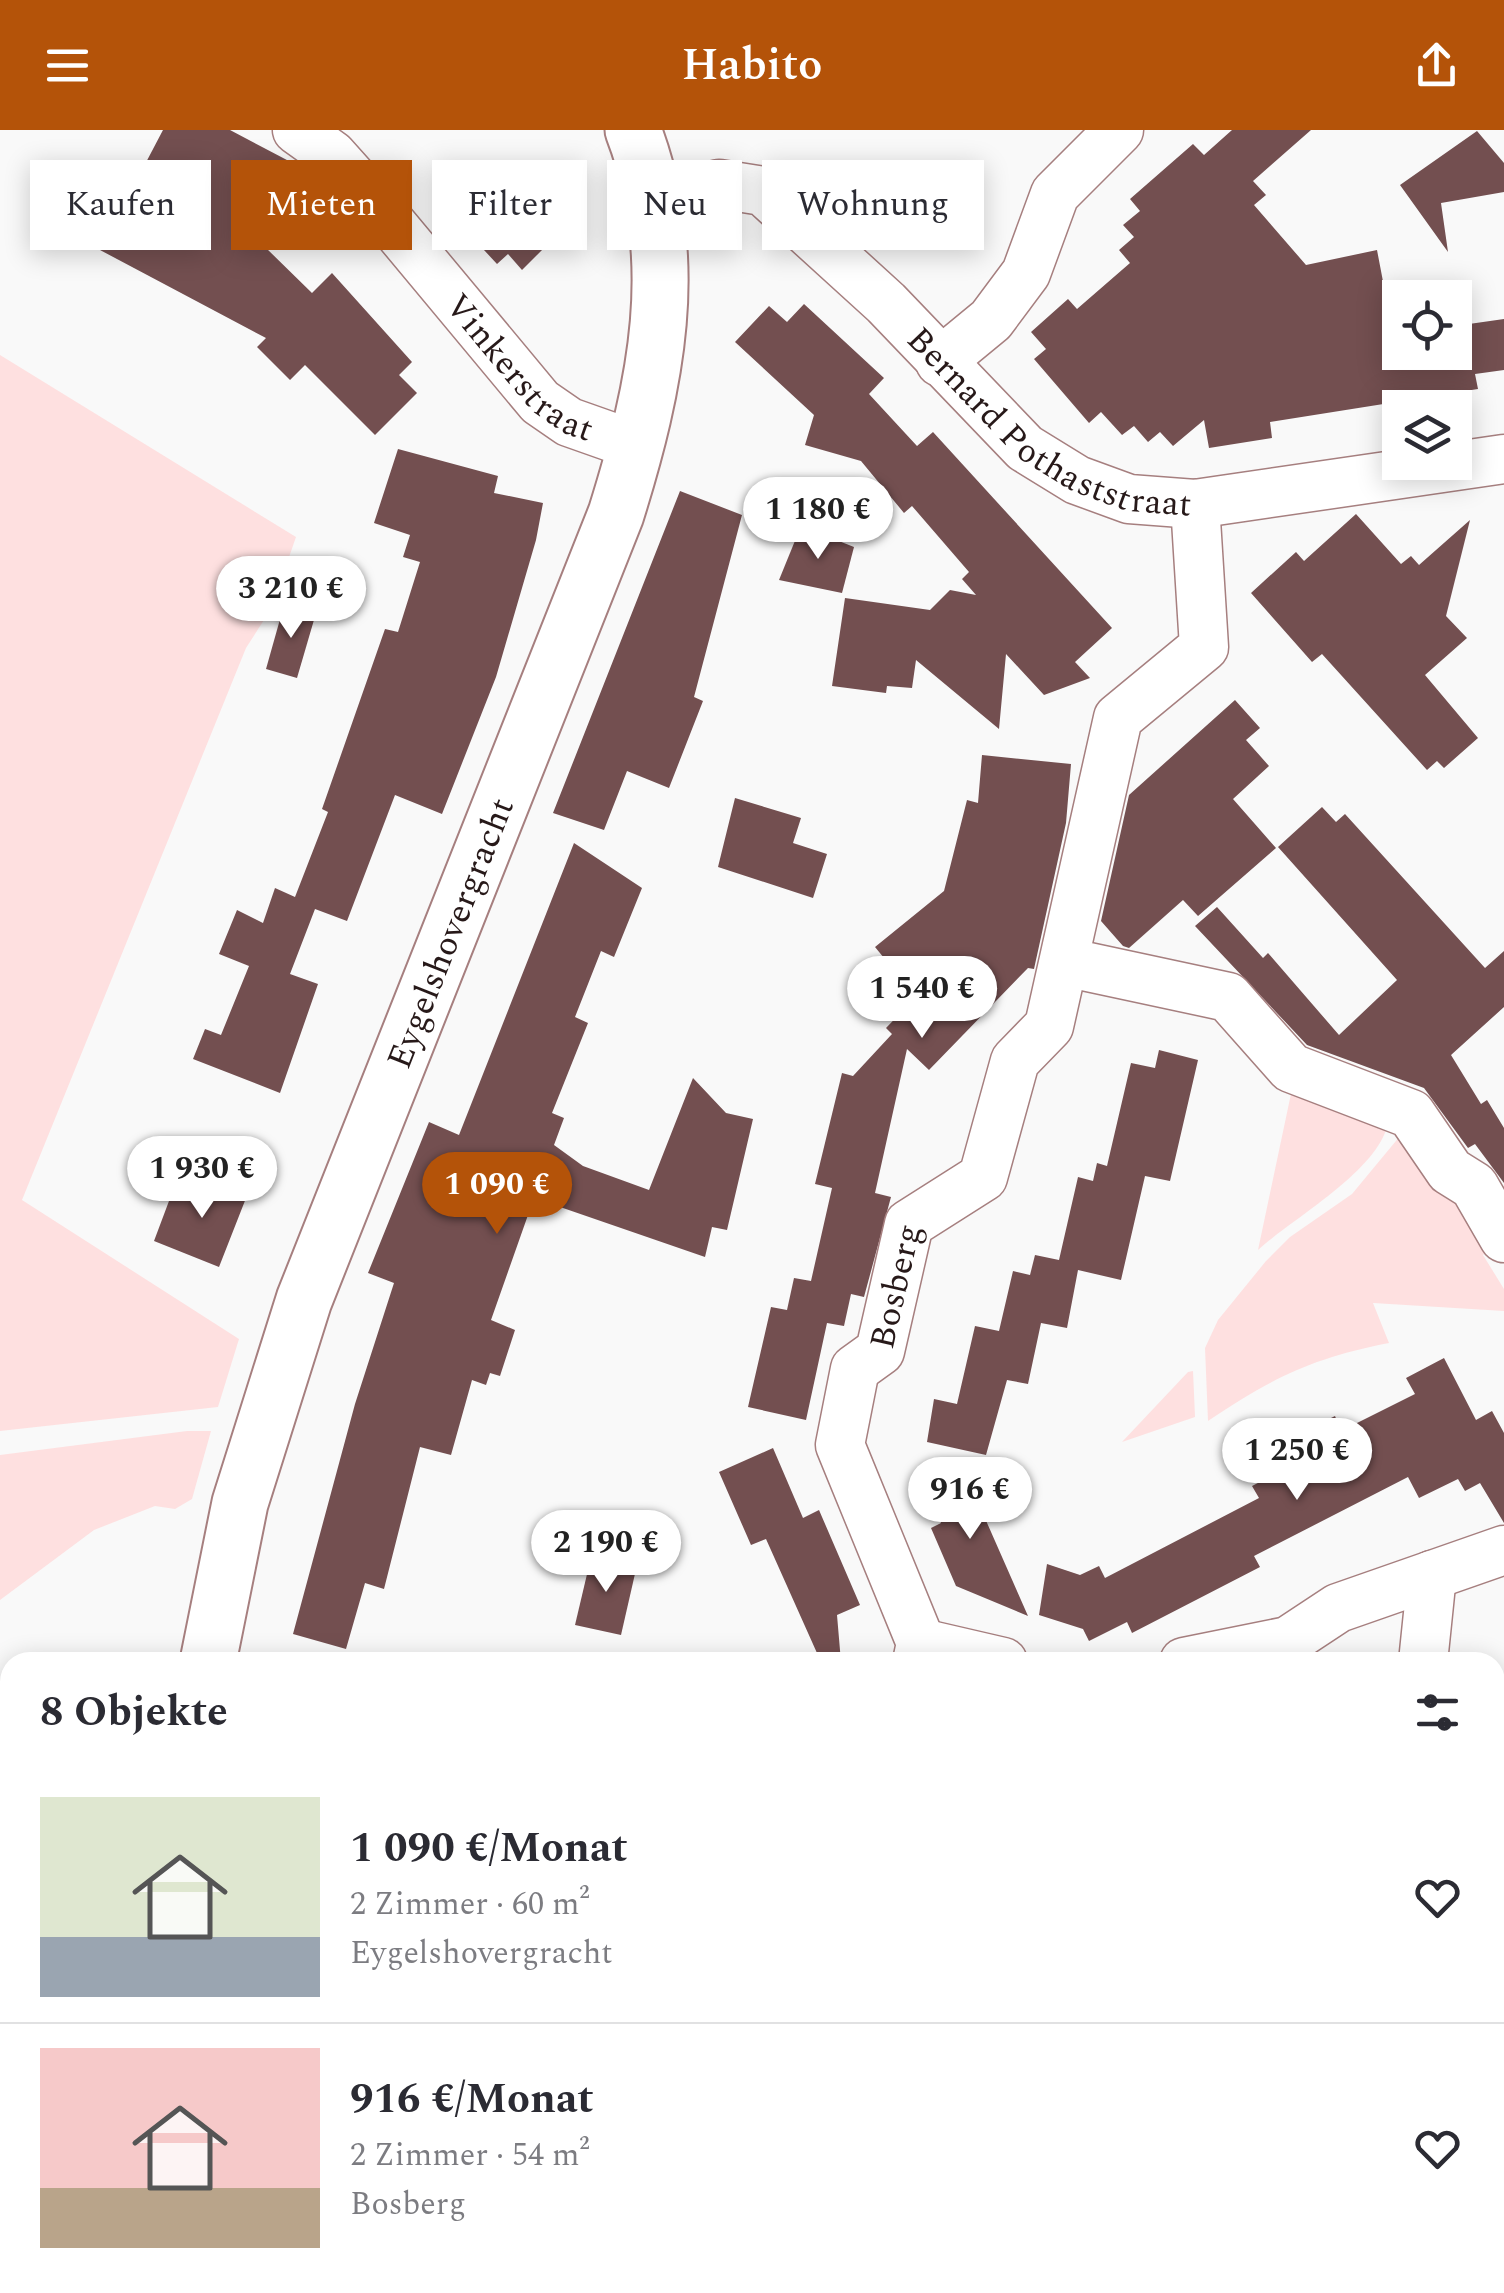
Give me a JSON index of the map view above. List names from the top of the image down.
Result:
{
  "streets": {
    "street": [
      "Vinkerstraat",
      "Bernard Pothaststraat",
      "Eygelshovergracht",
      "Bosberg"
    ]
  },
  "crossings": [
    ["Vinkerstraat", "Eygelshovergracht"],
    ["Bernard Pothaststraat", "Bosberg"]
  ],
  "page": {
    "header": "Habito",
    "chip": [
      "Kaufen",
      "Mieten",
      "Filter",
      "Neu",
      "Wohnung"
    ],
    "price": [
      "1 180 €",
      "3 210 €",
      "1 540 €",
      "1 930 €",
      "1 090 €",
      "1 250 €",
      "916 €",
      "2 190 €"
    ],
    "heading": "8 Objekte",
    "list": [
      {
        "name": "1 090 €/Monat",
        "note": "2 Zimmer · 60 m² · Eygelshovergracht"
      },
      {
        "name": "916 €/Monat",
        "note": "2 Zimmer · 54 m² · Bosberg"
      }
    ]
  }
}
